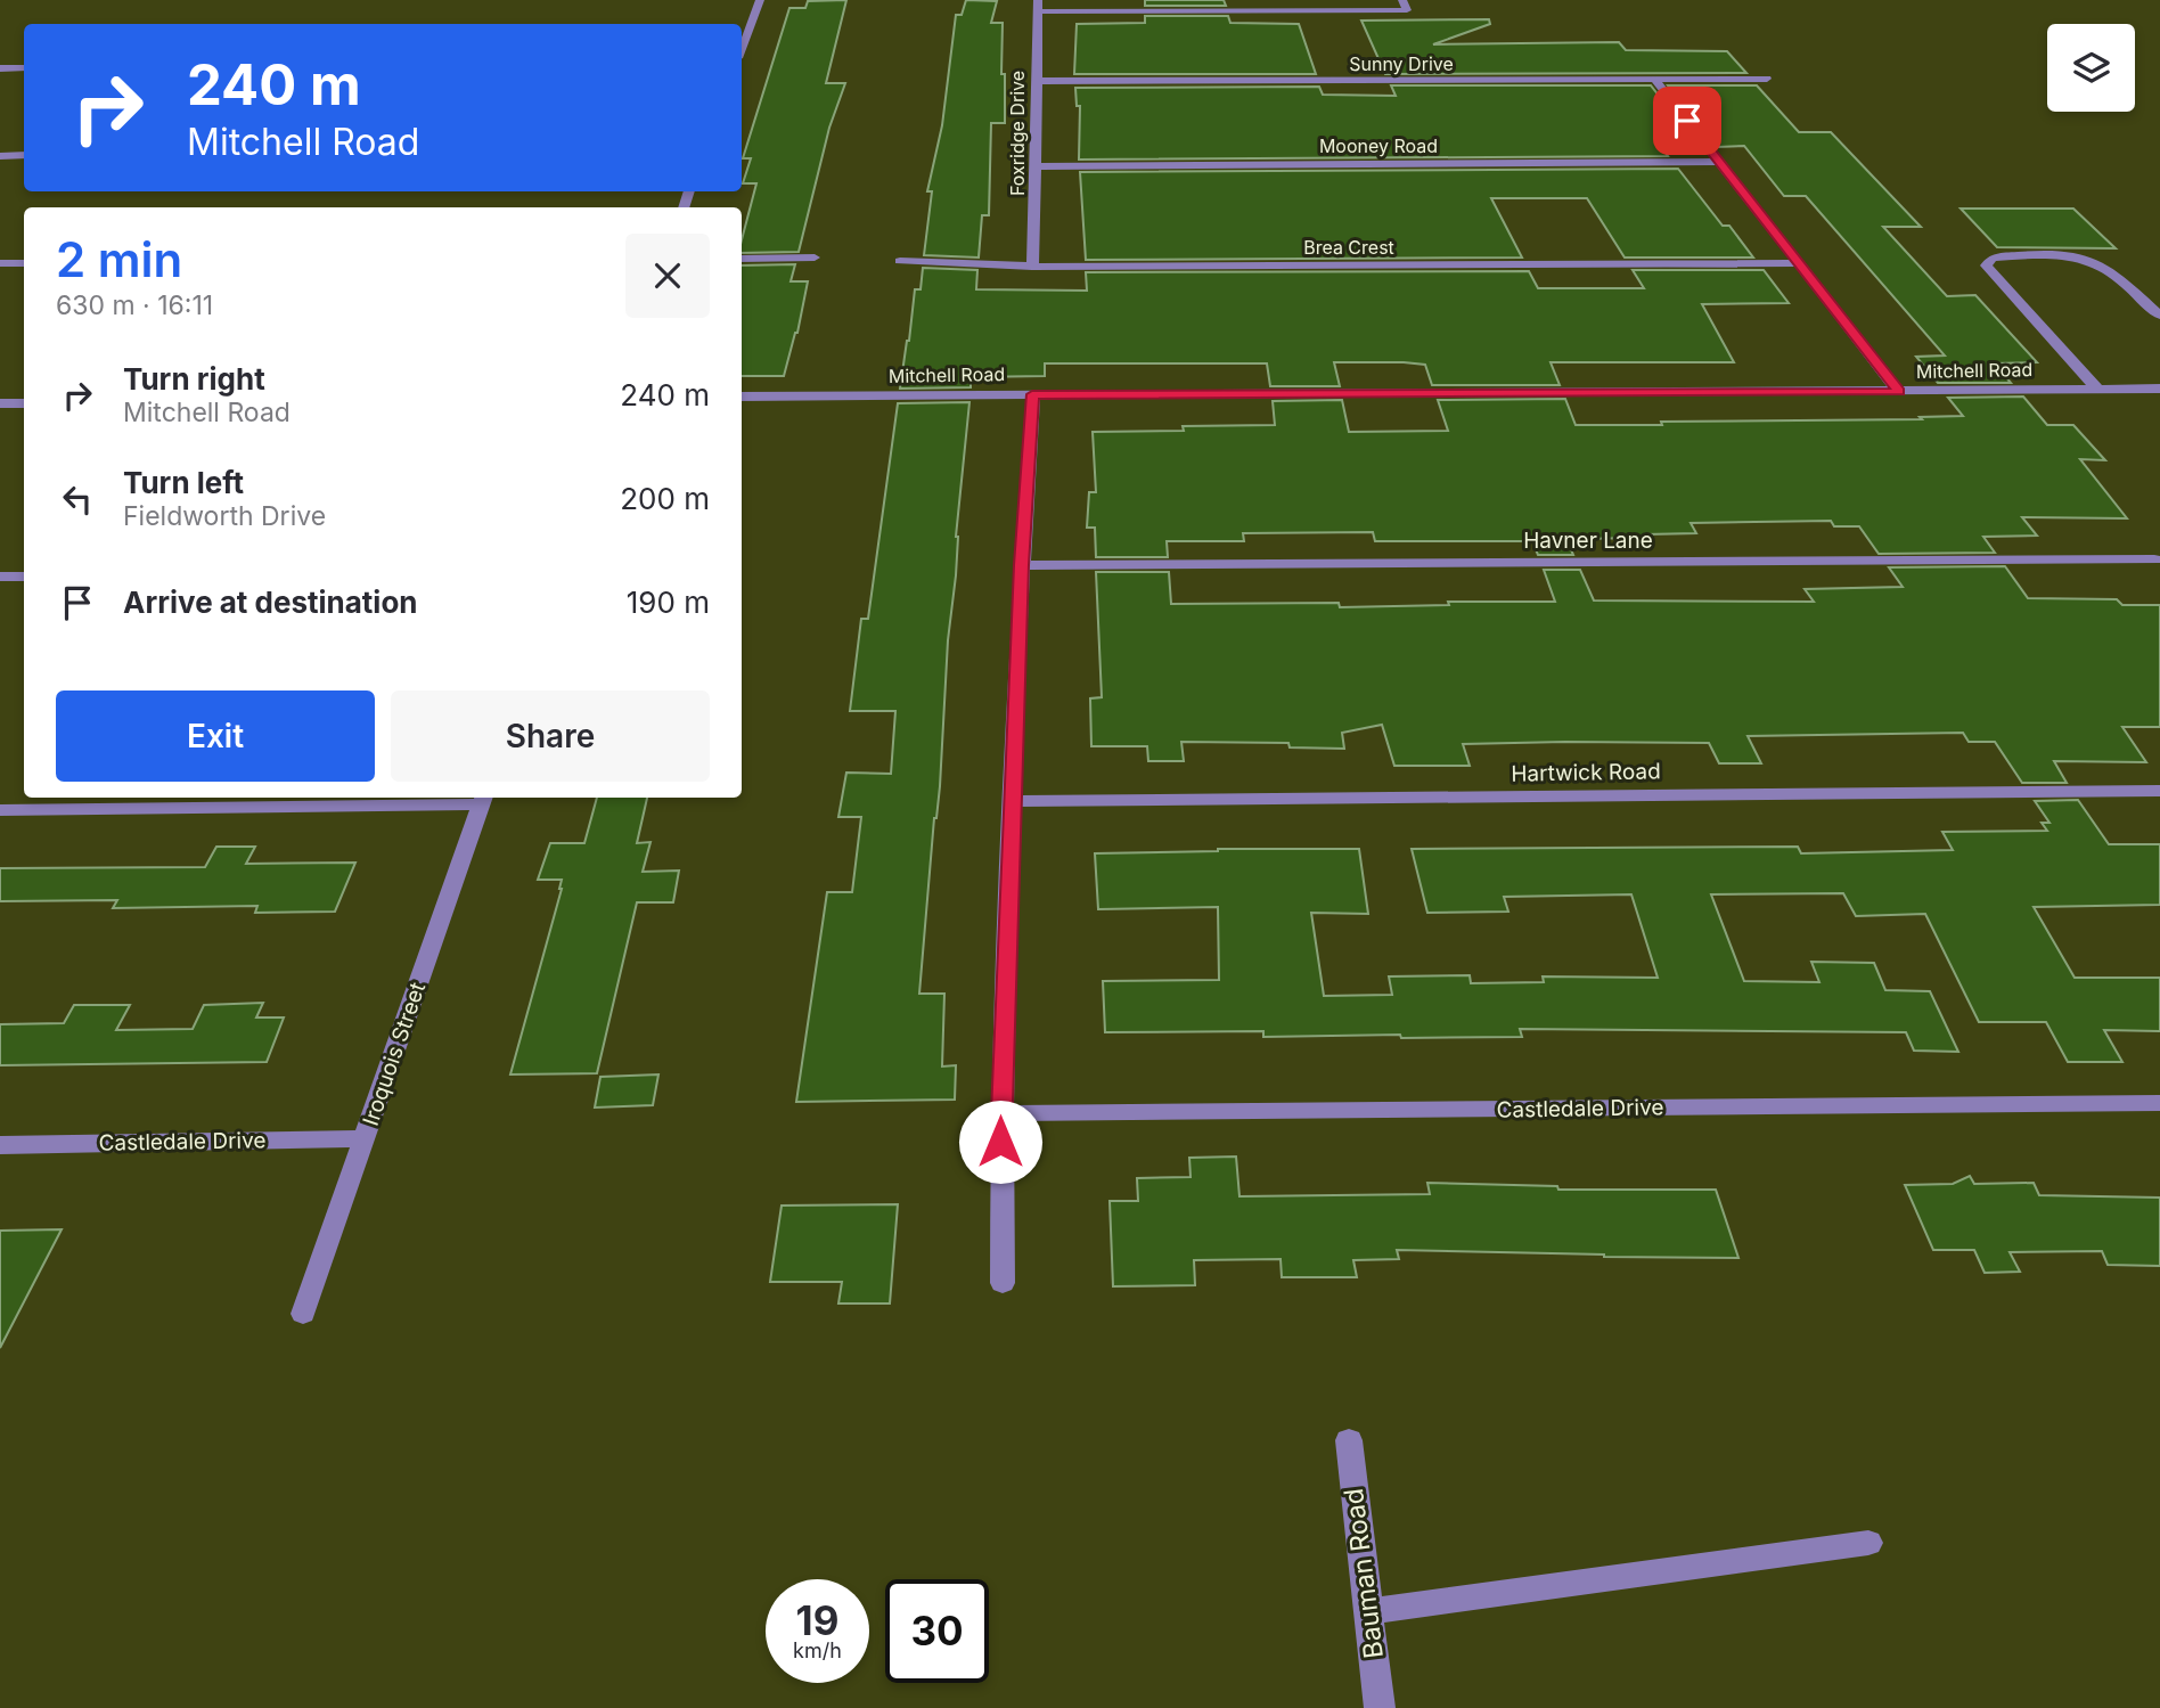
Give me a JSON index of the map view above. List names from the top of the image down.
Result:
{
  "streets": {
    "street": [
      "Sunny Drive",
      "Foxridge Drive",
      "Mooney Road",
      "Brea Crest",
      "Mitchell Road",
      "Havner Lane",
      "Hartwick Road",
      "Iroquois Street",
      "Castledale Drive",
      "Bauman Road"
    ]
  },
  "crossings": [
    ["Sunny Drive", "Foxridge Drive"],
    ["Foxridge Drive", "Mooney Road"],
    ["Foxridge Drive", "Brea Crest"],
    ["Iroquois Street", "Castledale Drive"]
  ],
  "page": {
    "turn": ["240 m", "Mitchell Road"],
    "heading": ["2 min", "630 m · 16:11"],
    "list": [
      {
        "name": "Turn right",
        "note": "Mitchell Road",
        "value": "240 m"
      },
      {
        "name": "Turn left",
        "note": "Fieldworth Drive",
        "value": "200 m"
      },
      {
        "name": "Arrive at destination",
        "value": "190 m"
      }
    ],
    "buttons": ["Exit", "Share"],
    "speed": "19 km/h",
    "limit": "30"
  }
}
